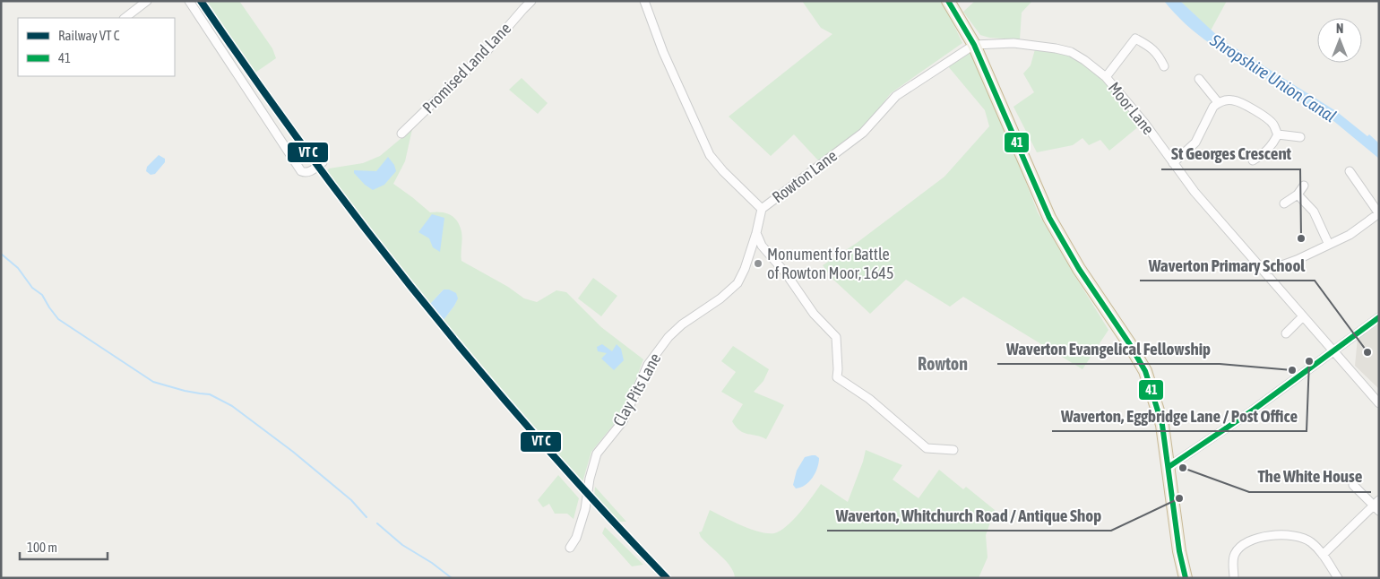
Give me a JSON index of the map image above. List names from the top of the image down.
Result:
{
  "streets": {
    "street": [
      "Promised Land Lane",
      "Moor Lane",
      "Rowton Lane",
      "Clay Pits Lane"
    ]
  },
  "crossings": [
    ["Moor Lane", "Rowton Lane"],
    ["Rowton Lane", "Clay Pits Lane"]
  ],
  "districts": ["Rowton"],
  "water": ["Shropshire Union Canal"],
  "places": [
    "St Georges Crescent",
    "Monument for Battle of Rowton Moor, 1645",
    "Waverton Primary School",
    "Waverton, Eggbridge Lane / Post Office",
    "Waverton Evangelical Fellowship",
    "The White House",
    "Waverton, Whitchurch Road / Antique Shop"
  ],
  "lines": ["transit line 41"],
  "legend": ["Railway VT C", "41"],
  "scale_bar": "100 m",
  "north": "top"
}
